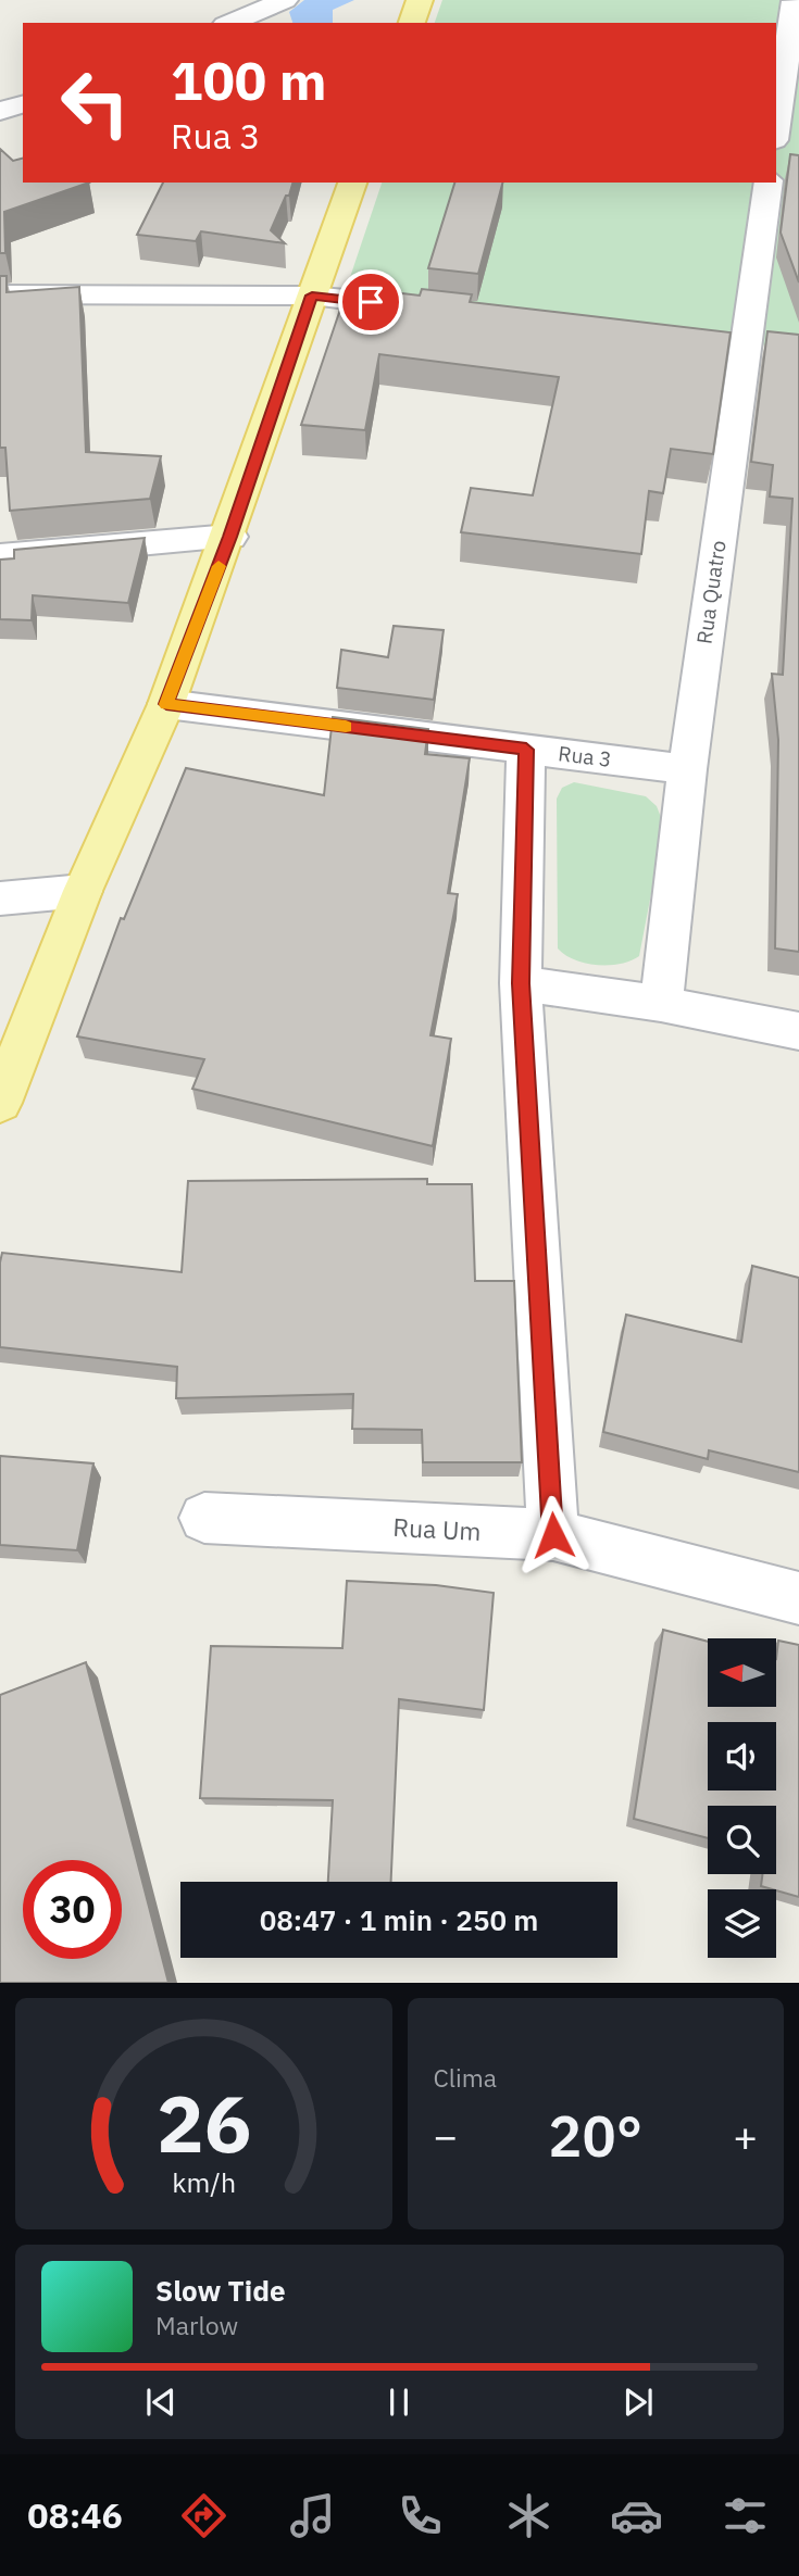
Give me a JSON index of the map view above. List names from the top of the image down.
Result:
{
  "streets": {
    "street": ["Rua Quatro", "Rua 3", "Rua Um"]
  },
  "crossings": [
    ["Rua Quatro", "Rua 3"]
  ],
  "north": "left",
  "page": {
    "turn": ["100 m", "Rua 3"],
    "limit": "30",
    "trip": "08:47 · 1 min · 250 m",
    "tile": "Clima",
    "heat": ["−", "20°", "+"],
    "song": ["Slow Tide", "Marlow"],
    "tabs": "08:46",
    "gauge": ["26", "km/h"]
  }
}
